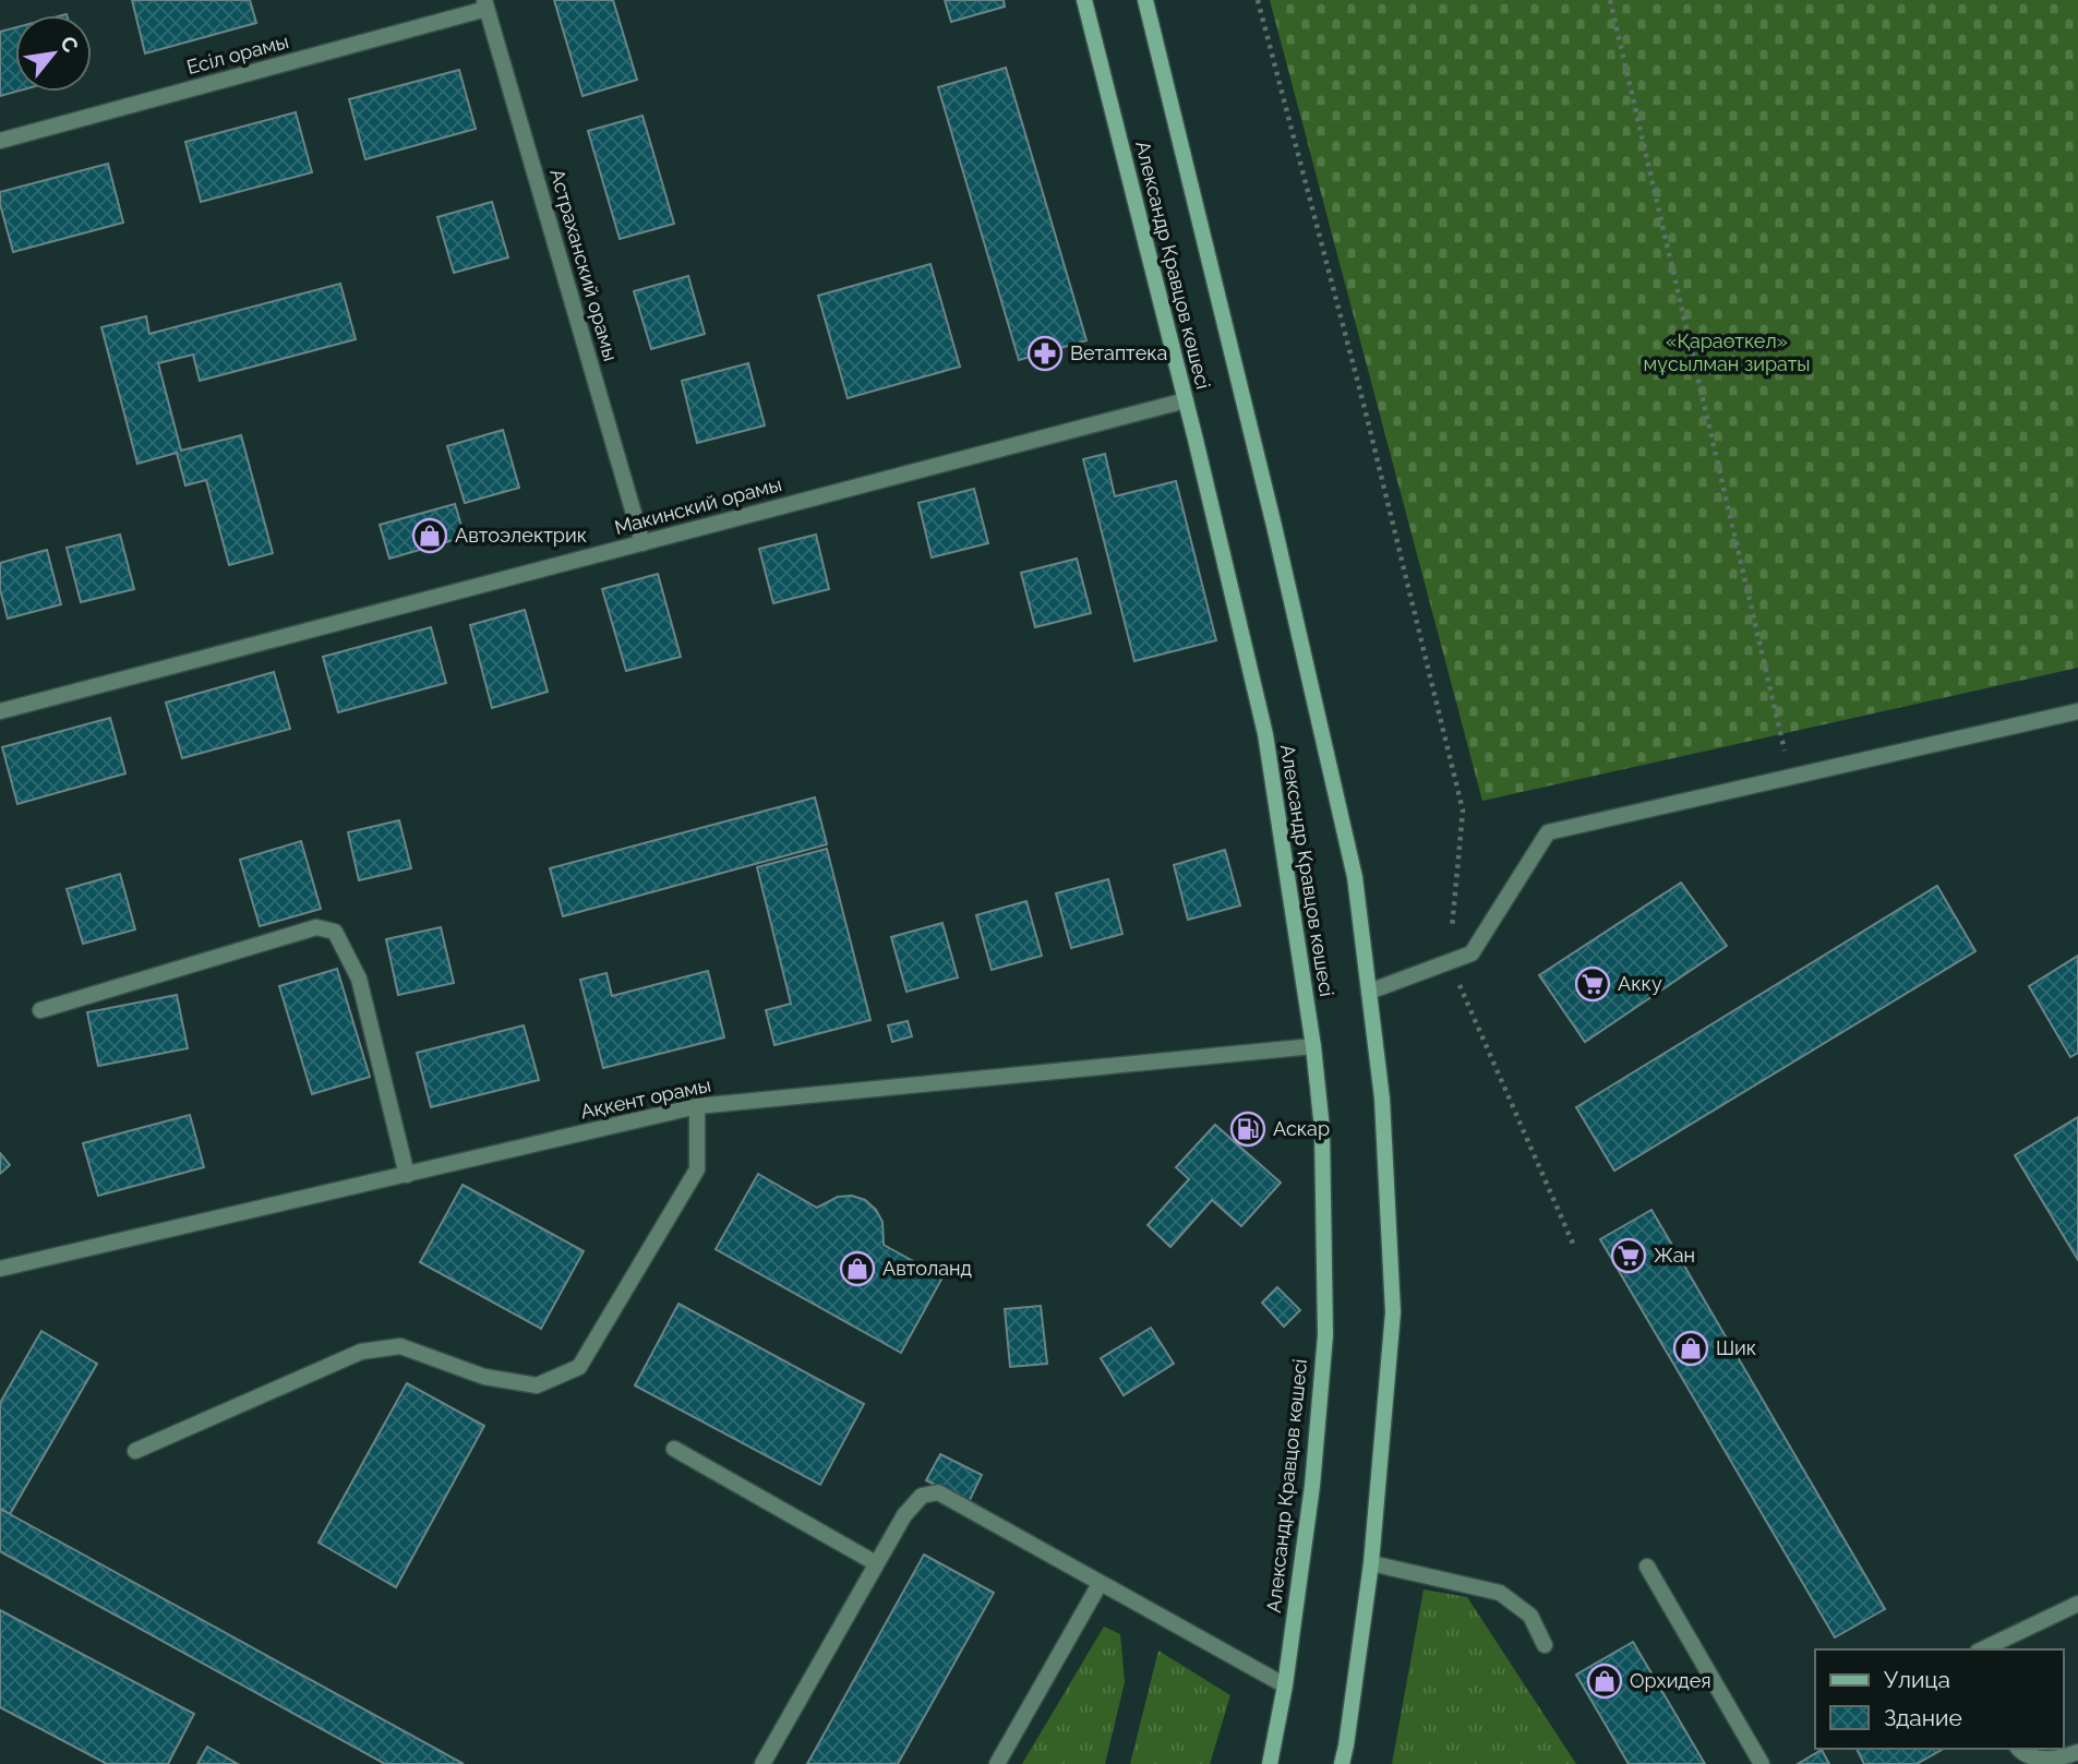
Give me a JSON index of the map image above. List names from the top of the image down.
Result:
{
  "streets": {
    "main road": ["Александр Кравцов көшесі"],
    "street": [
      "Есіл орамы",
      "Астраханский орамы",
      "Макинский орамы",
      "Ақкент орамы"
    ]
  },
  "crossings": [
    ["Есіл орамы", "Астраханский орамы"],
    ["Астраханский орамы", "Макинский орамы"],
    ["Александр Кравцов көшесі", "Макинский орамы"],
    ["Александр Кравцов көшесі", "Ақкент орамы"]
  ],
  "parks": ["«Қараөткел» мұсылман зираты"],
  "places": {
    "pharmacy": ["Ветаптека"],
    "shop": [
      "Автоэлектрик",
      "Автоланд",
      "Шик",
      "Орхидея"
    ],
    "supermarket": ["Акку", "Жан"],
    "fuel station": ["Аскар"]
  },
  "legend": ["Улица", "Здание"],
  "north": "top right"
}
